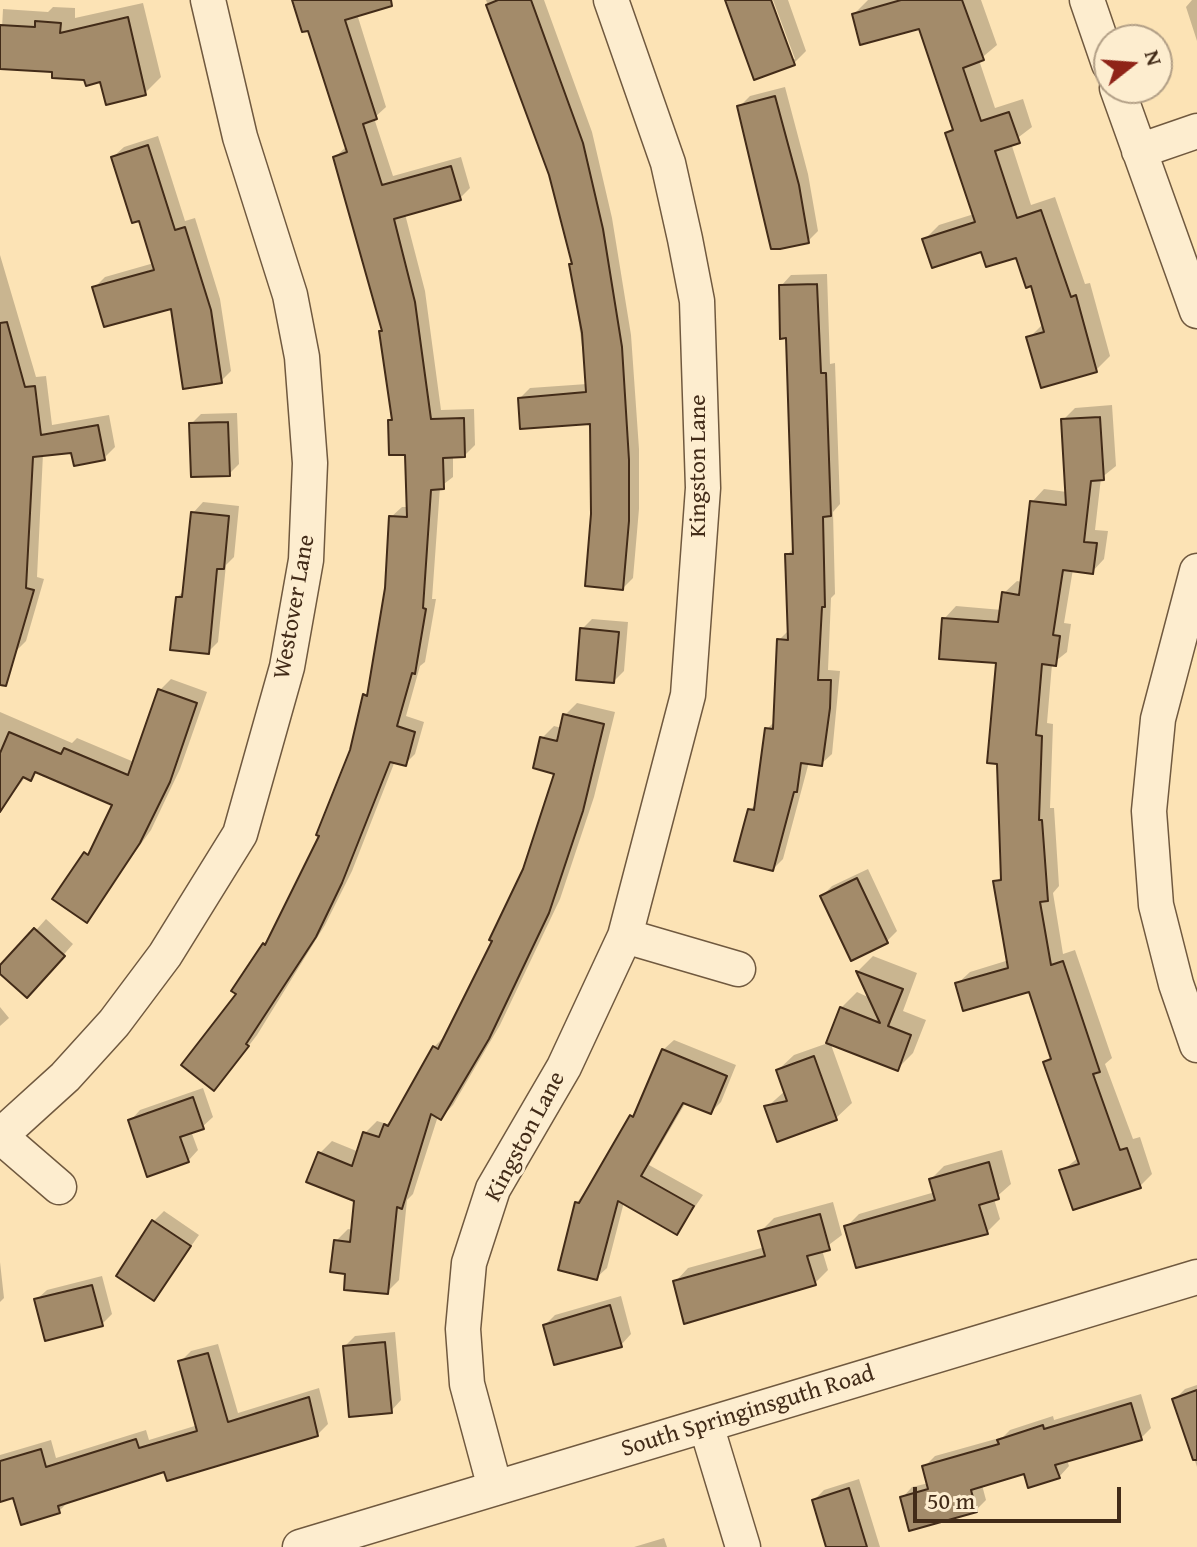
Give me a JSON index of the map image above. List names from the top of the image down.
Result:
{
  "streets": {
    "street": ["Kingston Lane", "Westover Lane", "South Springinsguth Road"]
  },
  "crossings": [
    ["Kingston Lane", "South Springinsguth Road"]
  ],
  "scale_bar": "50 m",
  "north": "right"
}
